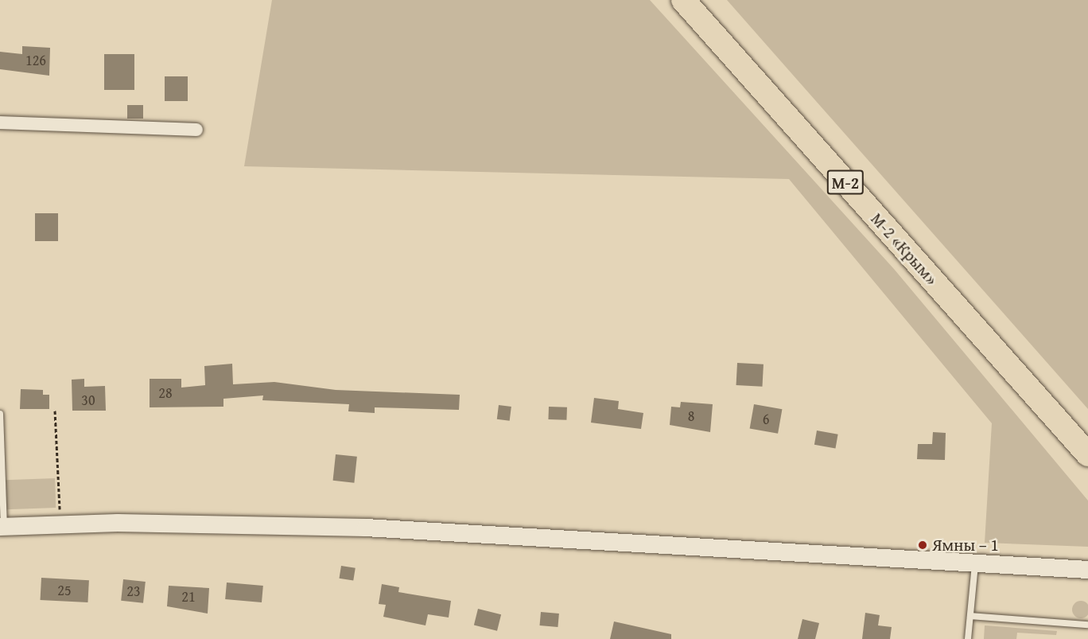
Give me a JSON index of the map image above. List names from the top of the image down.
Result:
{
  "streets": {
    "highway": ["М-2", "М-2 «Крым»"]
  },
  "places": ["Ямны – 1"],
  "house_numbers": [
    "126",
    "28",
    "30",
    "8",
    "6",
    "25",
    "23",
    "21"
  ]
}
